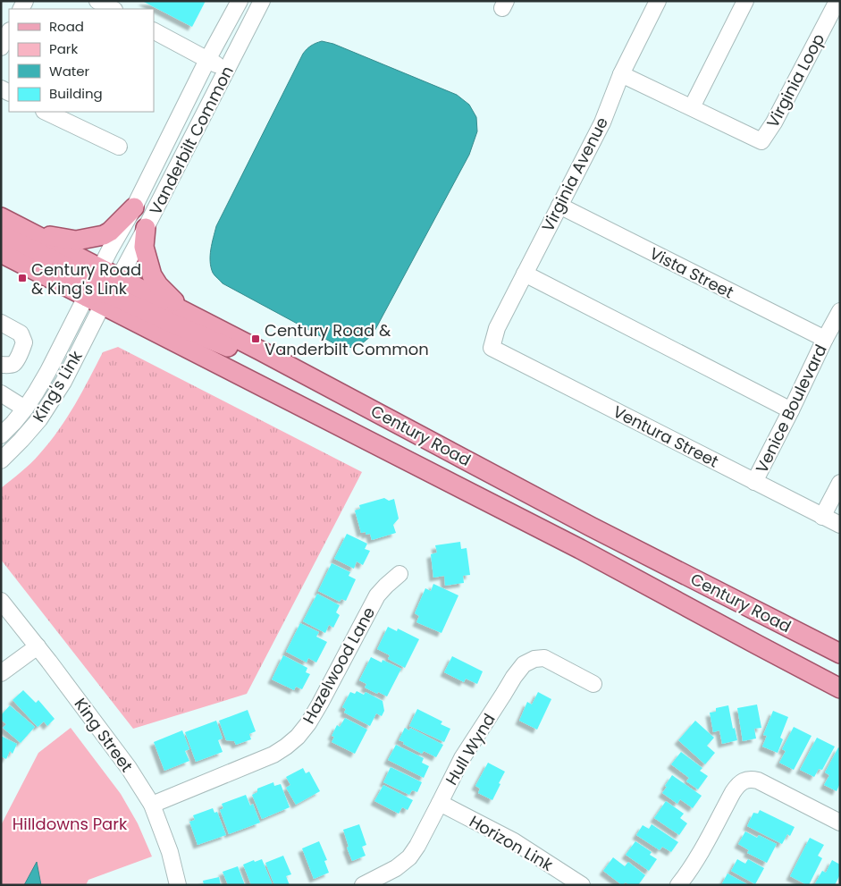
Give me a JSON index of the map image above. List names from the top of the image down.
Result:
{
  "streets": {
    "main road": ["Century Road"],
    "street": [
      "Virginia Loop",
      "Vanderbilt Common",
      "Virginia Avenue",
      "Vista Street",
      "King's Link",
      "Venice Boulevard",
      "Ventura Street",
      "Hazelwood Lane",
      "King Street",
      "Hull Wynd",
      "Horizon Link"
    ]
  },
  "crossings": [
    ["Virginia Loop", "Virginia Avenue"],
    ["Vanderbilt Common", "King's Link"],
    ["Vanderbilt Common", "Century Road"],
    ["Virginia Avenue", "Vista Street"],
    ["Virginia Avenue", "Ventura Street"],
    ["Vista Street", "Venice Boulevard"],
    ["King's Link", "Century Road"],
    ["Venice Boulevard", "Ventura Street"],
    ["Hazelwood Lane", "King Street"],
    ["Hull Wynd", "Horizon Link"]
  ],
  "parks": ["Hilldowns Park"],
  "places": {
    "transit": ["Century Road & King's Link", "Century Road & Vanderbilt Common"]
  },
  "legend": [
    "Road",
    "Park",
    "Water",
    "Building"
  ]
}
